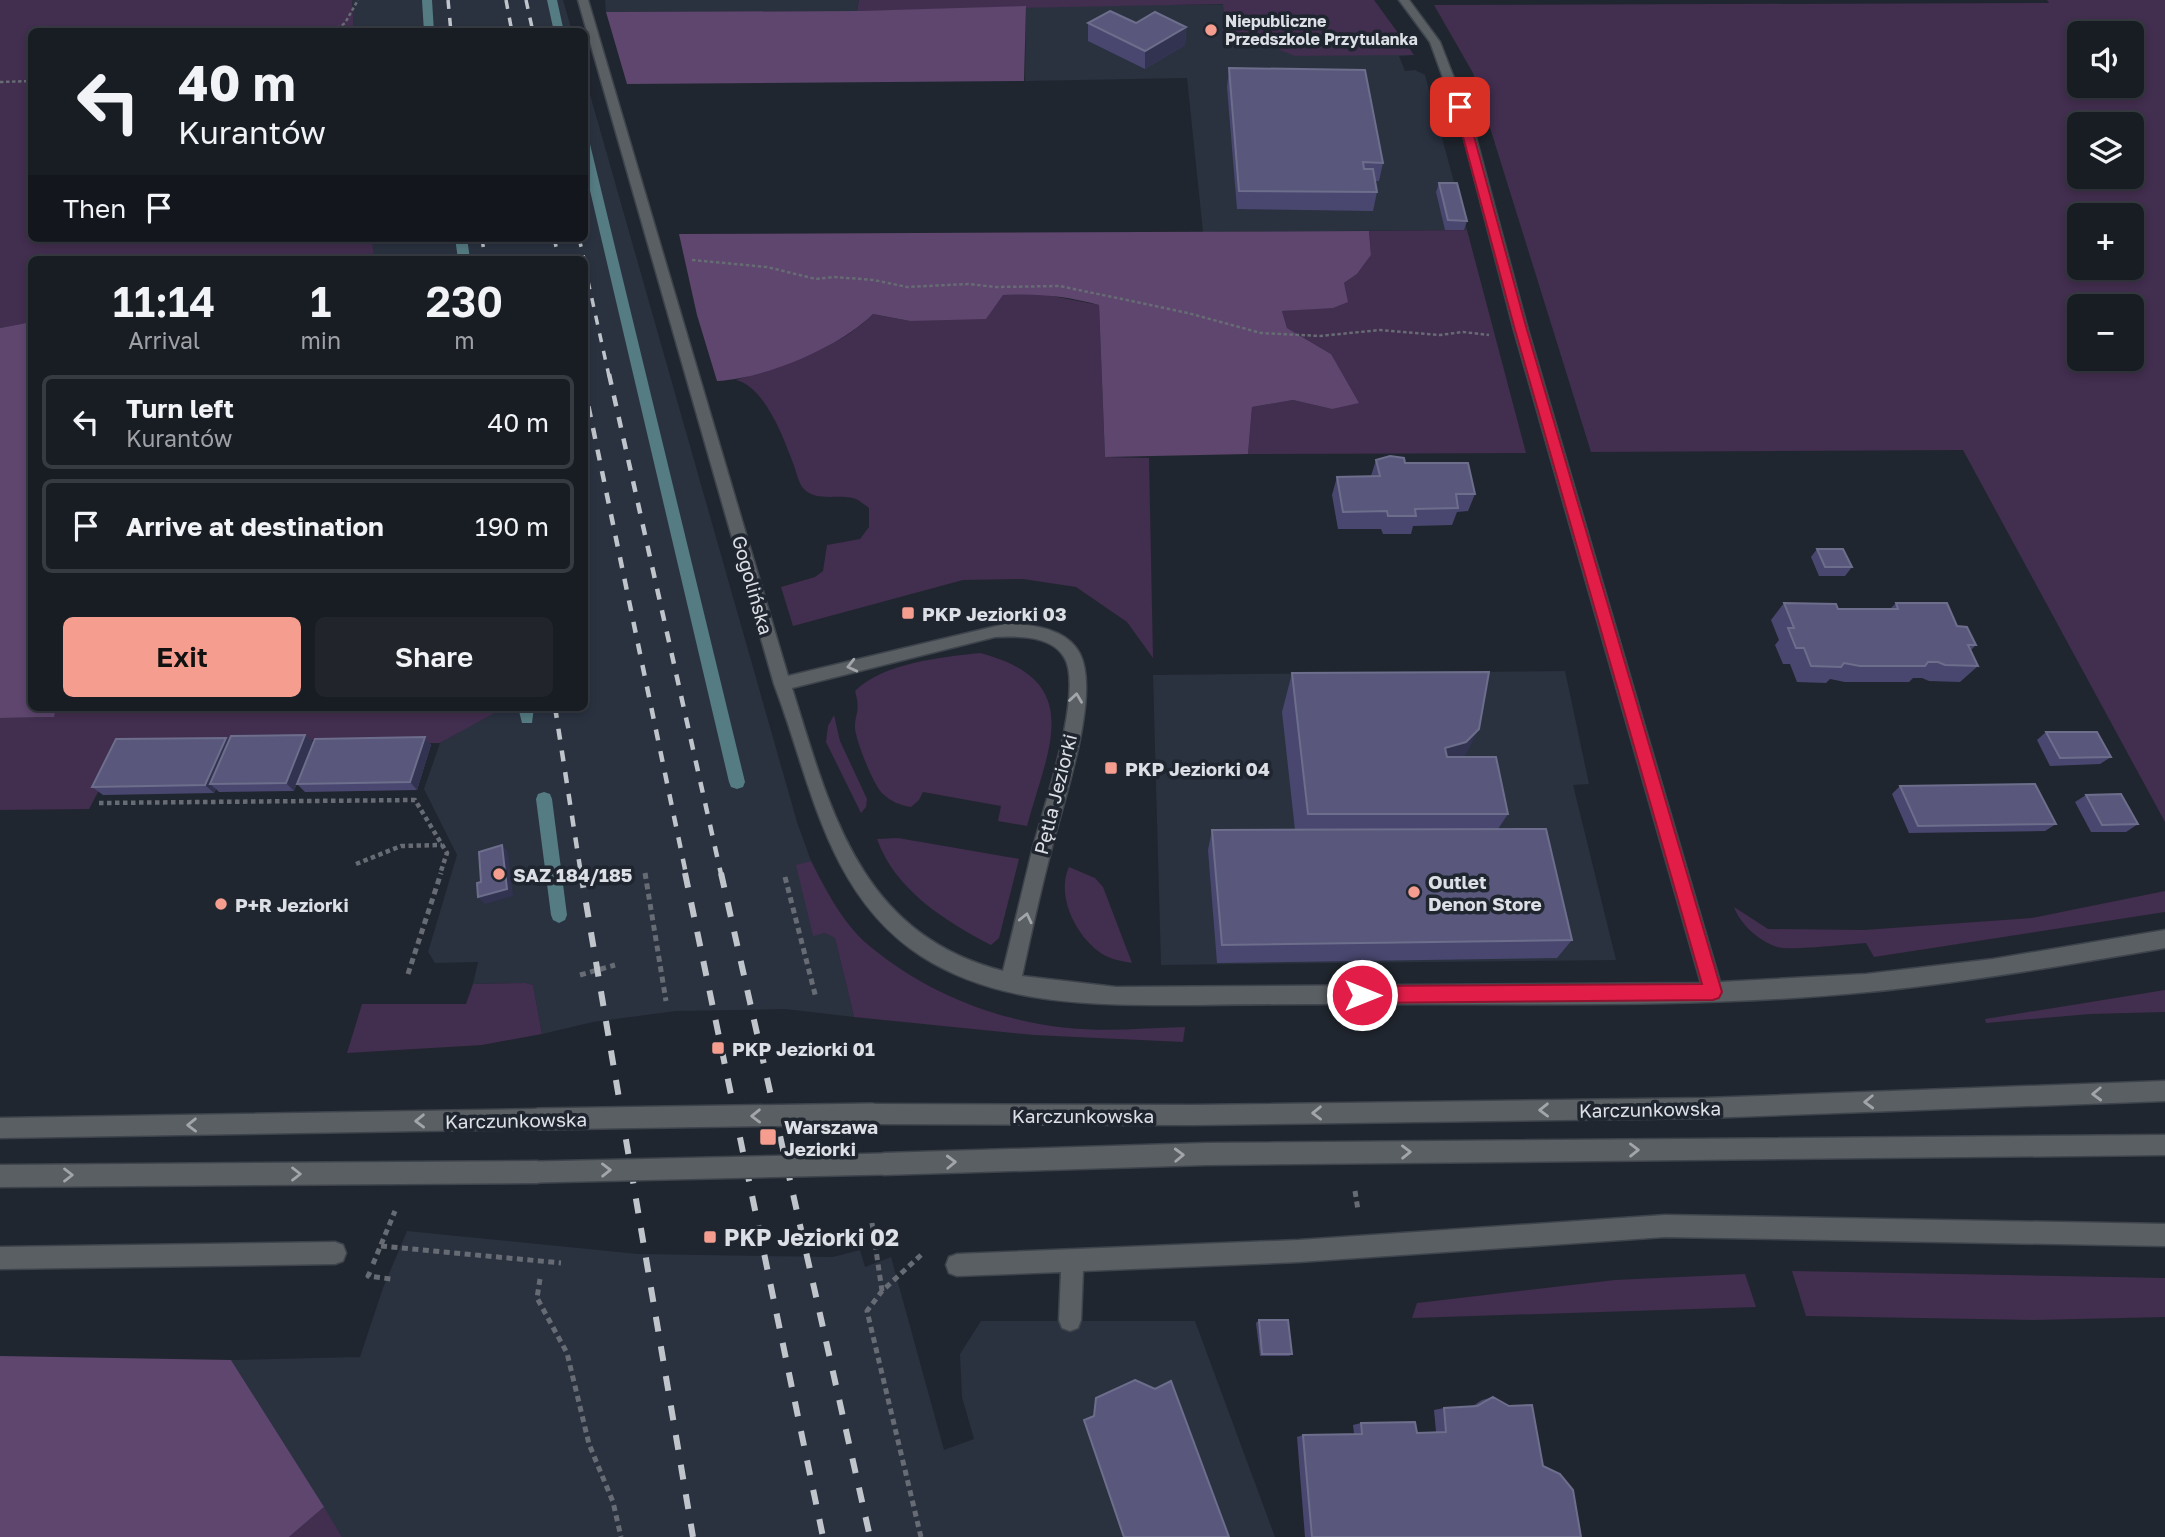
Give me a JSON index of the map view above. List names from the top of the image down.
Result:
{
  "streets": {
    "street": ["Gogolińska", "Pętla Jeziorki", "Karczunkowska"]
  },
  "crossings": [
    ["Gogolińska", "Pętla Jeziorki"]
  ],
  "places": {
    "other": [
      "Niepubliczne Przedszkole Przytulanka",
      "SAZ 184/185",
      "Outlet Denon Store",
      "P+R Jeziorki"
    ],
    "transit": [
      "PKP Jeziorki 03",
      "PKP Jeziorki 04",
      "PKP Jeziorki 01",
      "Warszawa Jeziorki",
      "PKP Jeziorki 02"
    ]
  },
  "page": {
    "map_buttons": ["+", "−"],
    "turn": ["40 m", "Kurantów"],
    "then": "Then",
    "eta": [
      "11:14",
      "Arrival",
      "1",
      "min",
      "230",
      "m"
    ],
    "list": [
      {
        "name": "Turn left",
        "note": "Kurantów",
        "value": "40 m"
      },
      {
        "name": "Arrive at destination",
        "value": "190 m"
      }
    ],
    "buttons": ["Exit", "Share"]
  }
}
